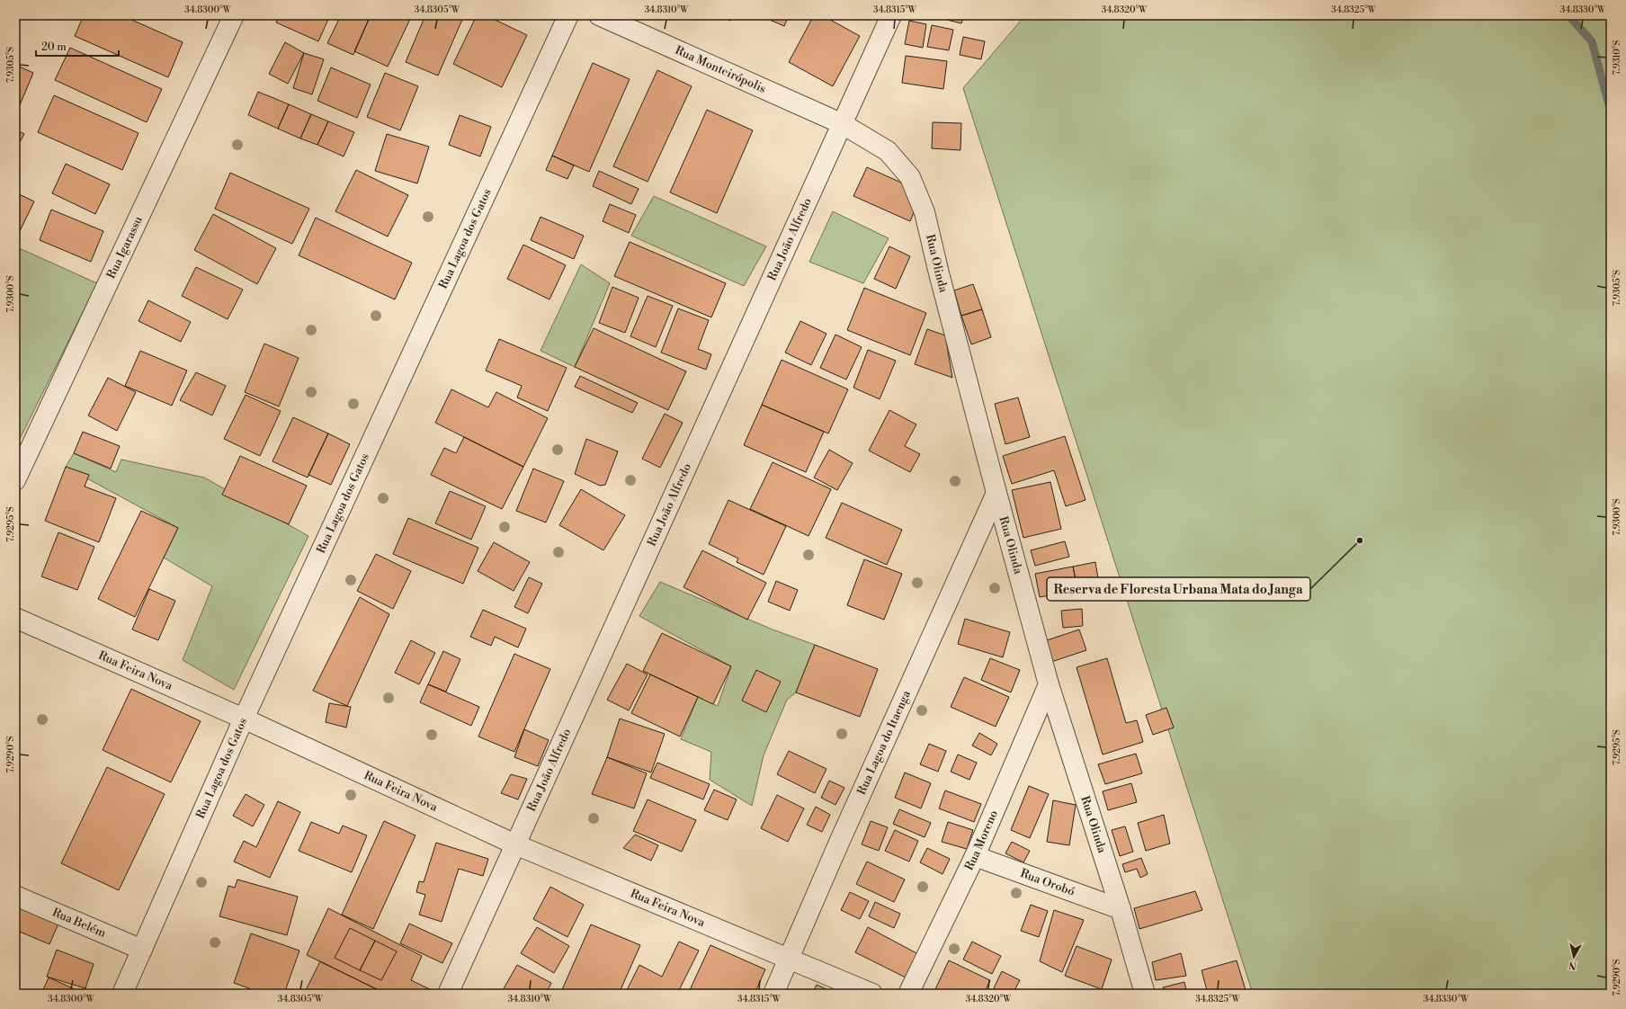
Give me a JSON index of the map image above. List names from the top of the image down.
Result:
{
  "streets": {
    "street": [
      "Rua Monteirópolis",
      "Rua Lagoa dos Gatos",
      "Rua João Alfredo",
      "Rua Igarassu",
      "Rua Olinda",
      "Rua Feira Nova",
      "Rua Lagoa do Itaenga",
      "Rua Moreno",
      "Rua Orobó",
      "Rua Belém"
    ]
  },
  "crossings": [
    ["Rua Monteirópolis", "Rua João Alfredo"],
    ["Rua Monteirópolis", "Rua Olinda"],
    ["Rua Lagoa dos Gatos", "Rua Feira Nova"],
    ["Rua Lagoa dos Gatos", "Rua Belém"],
    ["Rua João Alfredo", "Rua Olinda"],
    ["Rua João Alfredo", "Rua Feira Nova"],
    ["Rua Olinda", "Rua Lagoa do Itaenga"],
    ["Rua Olinda", "Rua Moreno"],
    ["Rua Olinda", "Rua Orobó"],
    ["Rua Feira Nova", "Rua Lagoa do Itaenga"],
    ["Rua Moreno", "Rua Orobó"]
  ],
  "places": ["Reserva de Floresta Urbana Mata do Janga"],
  "scale_bar": "20 m",
  "north": "bottom",
  "coordinates": [
    "34.8300°W",
    "34.8305°W",
    "34.8310°W",
    "34.8315°W",
    "34.8320°W",
    "34.8325°W",
    "34.8330°W",
    "7.9310°S",
    "7.9305°S",
    "7.9300°S",
    "7.9295°S",
    "7.9290°S"
  ]
}
